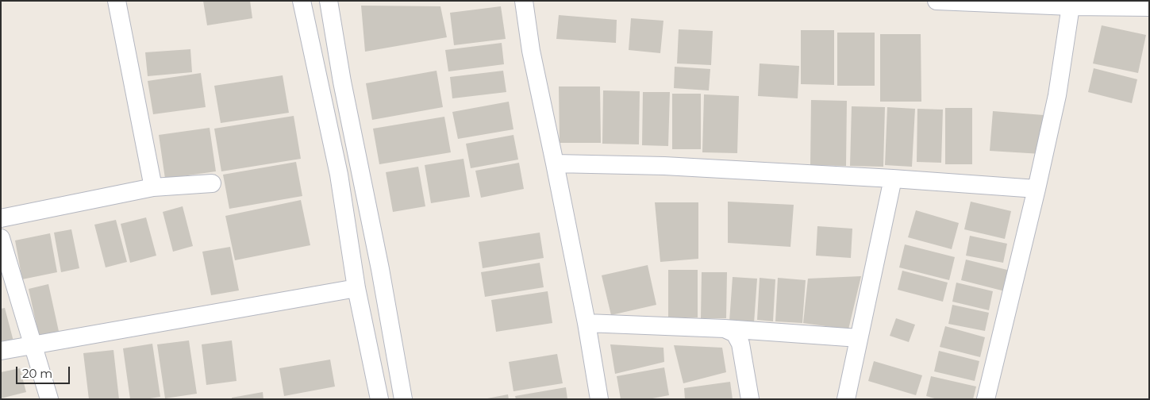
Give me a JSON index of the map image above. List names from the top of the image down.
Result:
{
  "scale_bar": "20 m"
}
